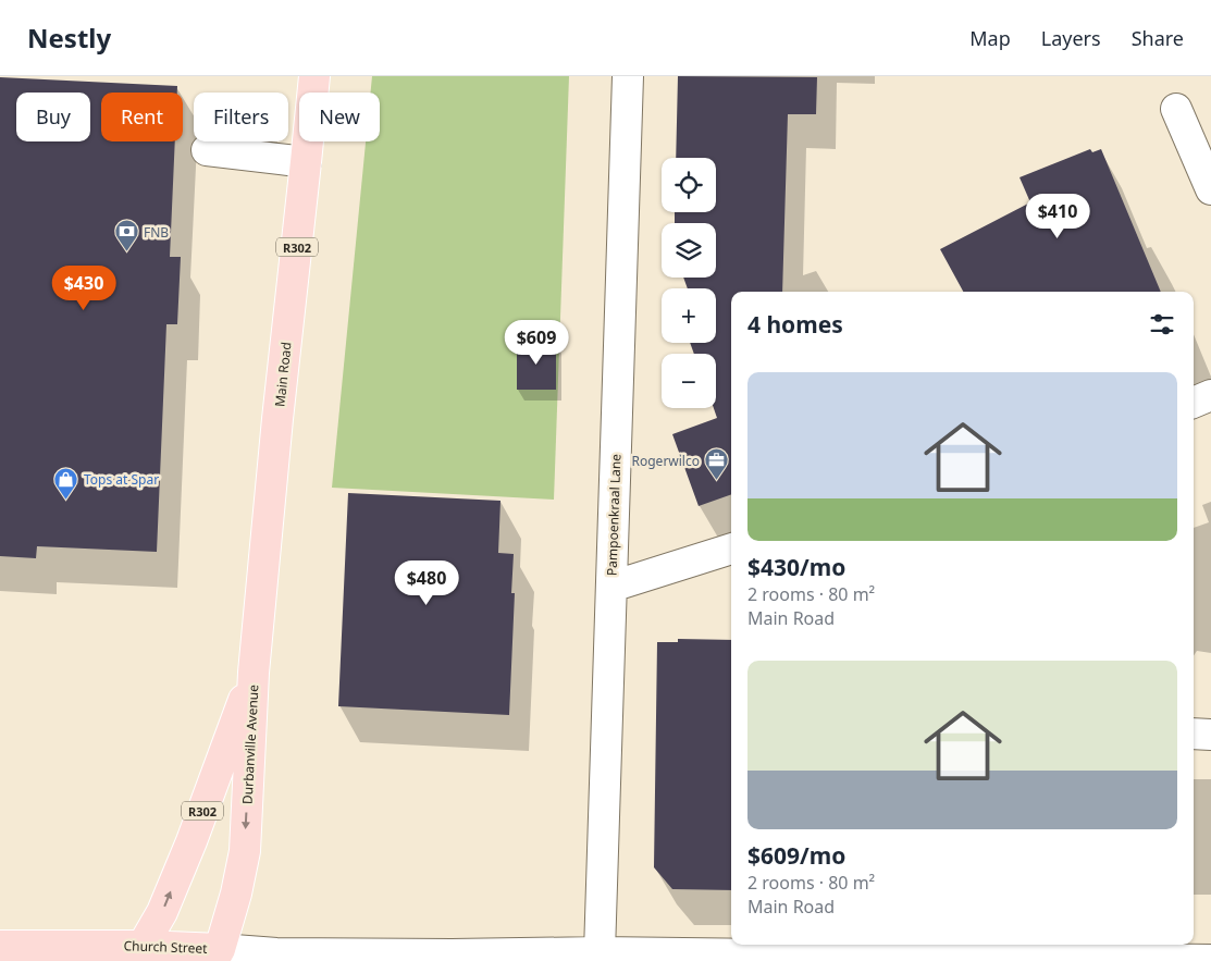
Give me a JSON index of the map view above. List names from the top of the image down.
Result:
{
  "streets": {
    "main road": [
      "R302",
      "Main Road",
      "Durbanville Avenue",
      "Church Street"
    ],
    "street": ["Pampoenkraal Lane"]
  },
  "crossings": [
    ["Main Road", "Durbanville Avenue"],
    ["Pampoenkraal Lane", "Church Street"],
    ["Durbanville Avenue", "Church Street"]
  ],
  "places": {
    "bank": ["FNB"],
    "office": ["Rogerwilco"],
    "shop": ["Tops at Spar"]
  },
  "page": {
    "header": "Nestly",
    "nav": ["Map", "Layers", "Share"],
    "chip": [
      "Buy",
      "Rent",
      "Filters",
      "New"
    ],
    "map_buttons": ["+", "−"],
    "price": [
      "$410",
      "$430",
      "$609",
      "$480"
    ],
    "heading": "4 homes",
    "list": [
      {
        "name": "$430/mo",
        "note": "2 rooms · 80 m² · Main Road"
      },
      {
        "name": "$609/mo",
        "note": "2 rooms · 80 m² · Main Road"
      }
    ]
  }
}
